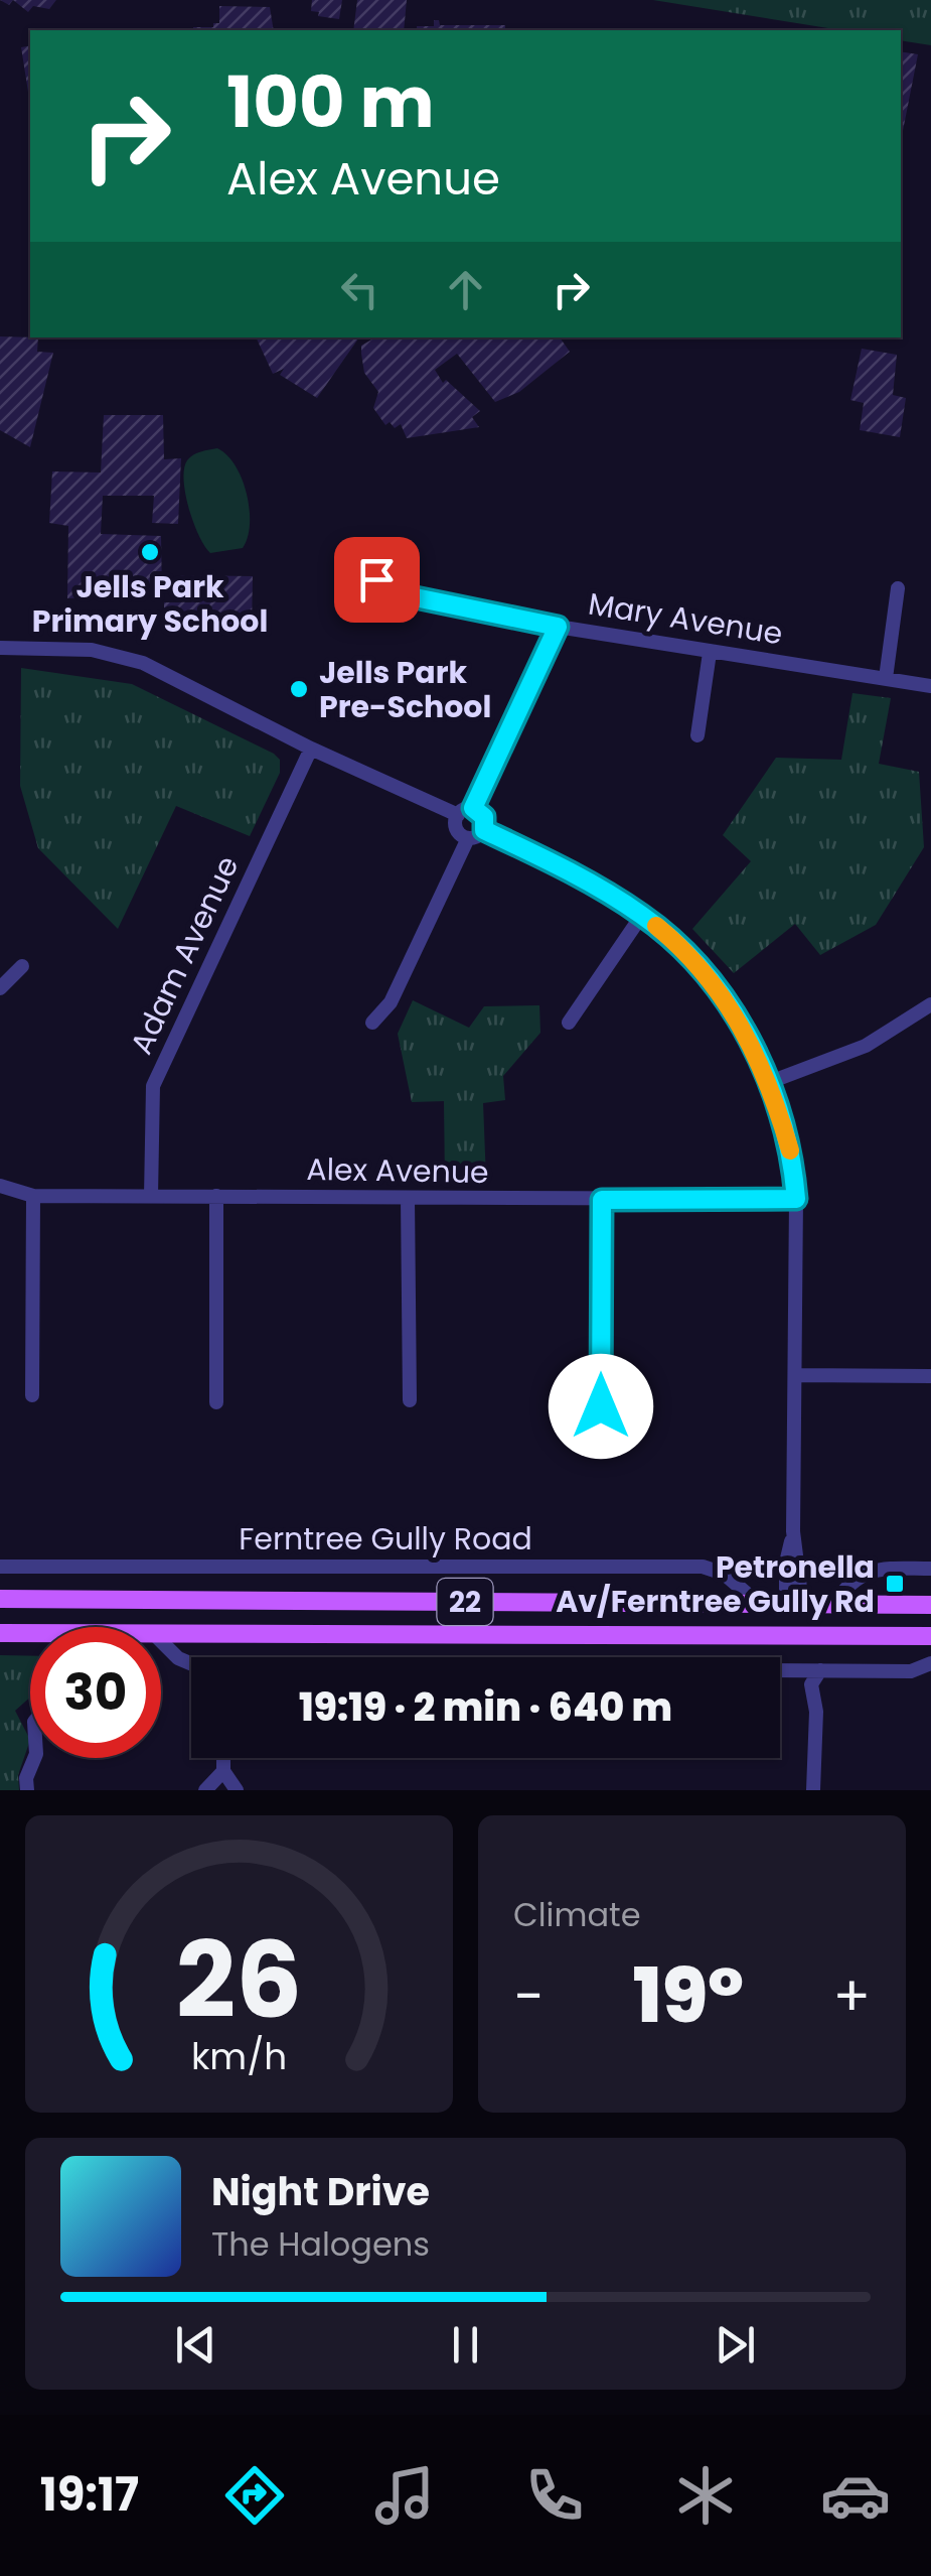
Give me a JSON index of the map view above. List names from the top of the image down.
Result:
{
  "streets": {
    "main road": ["Ferntree Gully Road", "22"],
    "street": ["Mary Avenue", "Adam Avenue", "Alex Avenue"]
  },
  "crossings": [
    ["Adam Avenue", "Alex Avenue"]
  ],
  "places": {
    "other": ["Jells Park Primary School", "Jells Park Pre-School"],
    "transit": ["Petronella Av/Ferntree Gully Rd"]
  },
  "page": {
    "turn": ["100 m", "Alex Avenue"],
    "limit": "30",
    "trip": "19:19 · 2 min · 640 m",
    "tile": "Climate",
    "heat": ["−", "19°", "+"],
    "song": ["Night Drive", "The Halogens"],
    "tabs": "19:17",
    "gauge": ["26", "km/h"]
  }
}
